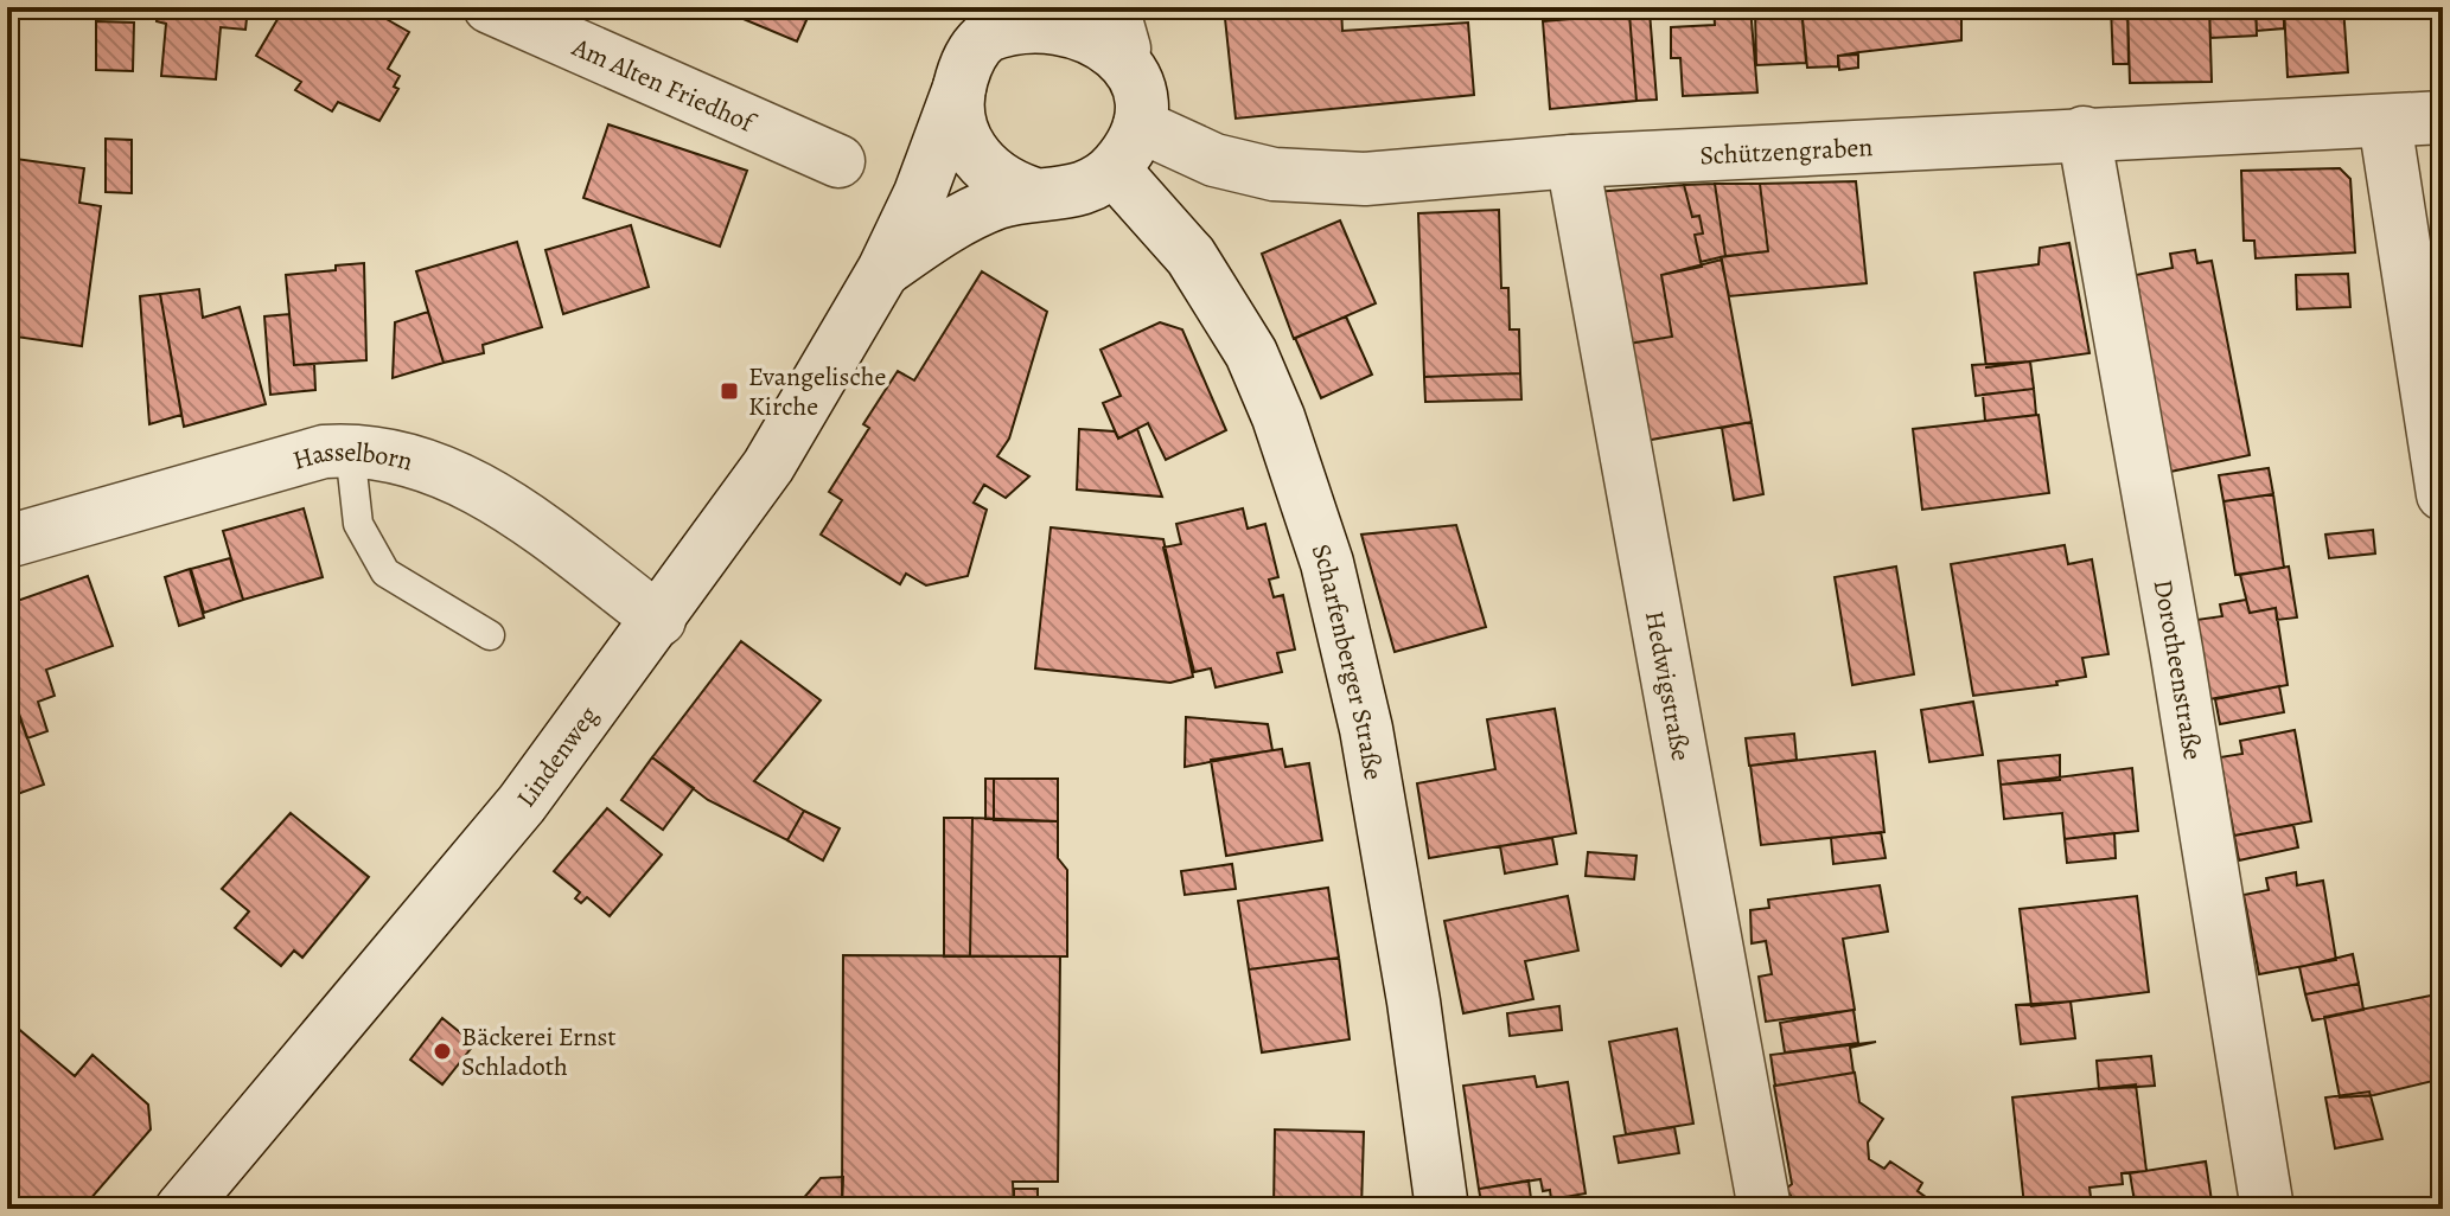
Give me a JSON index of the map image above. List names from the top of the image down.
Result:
{
  "streets": {
    "street": [
      "Am Alten Friedhof",
      "Schützengraben",
      "Hasselborn",
      "Scharfenberger Straße",
      "Dorotheenstraße",
      "Hedwigstraße",
      "Lindenweg"
    ]
  },
  "crossings": [
    ["Schützengraben", "Scharfenberger Straße"],
    ["Schützengraben", "Dorotheenstraße"],
    ["Schützengraben", "Hedwigstraße"],
    ["Schützengraben", "Lindenweg"],
    ["Hasselborn", "Lindenweg"],
    ["Scharfenberger Straße", "Lindenweg"]
  ],
  "places": {
    "transit": ["Evangelische Kirche"],
    "other": ["Bäckerei Ernst Schladoth"]
  }
}
